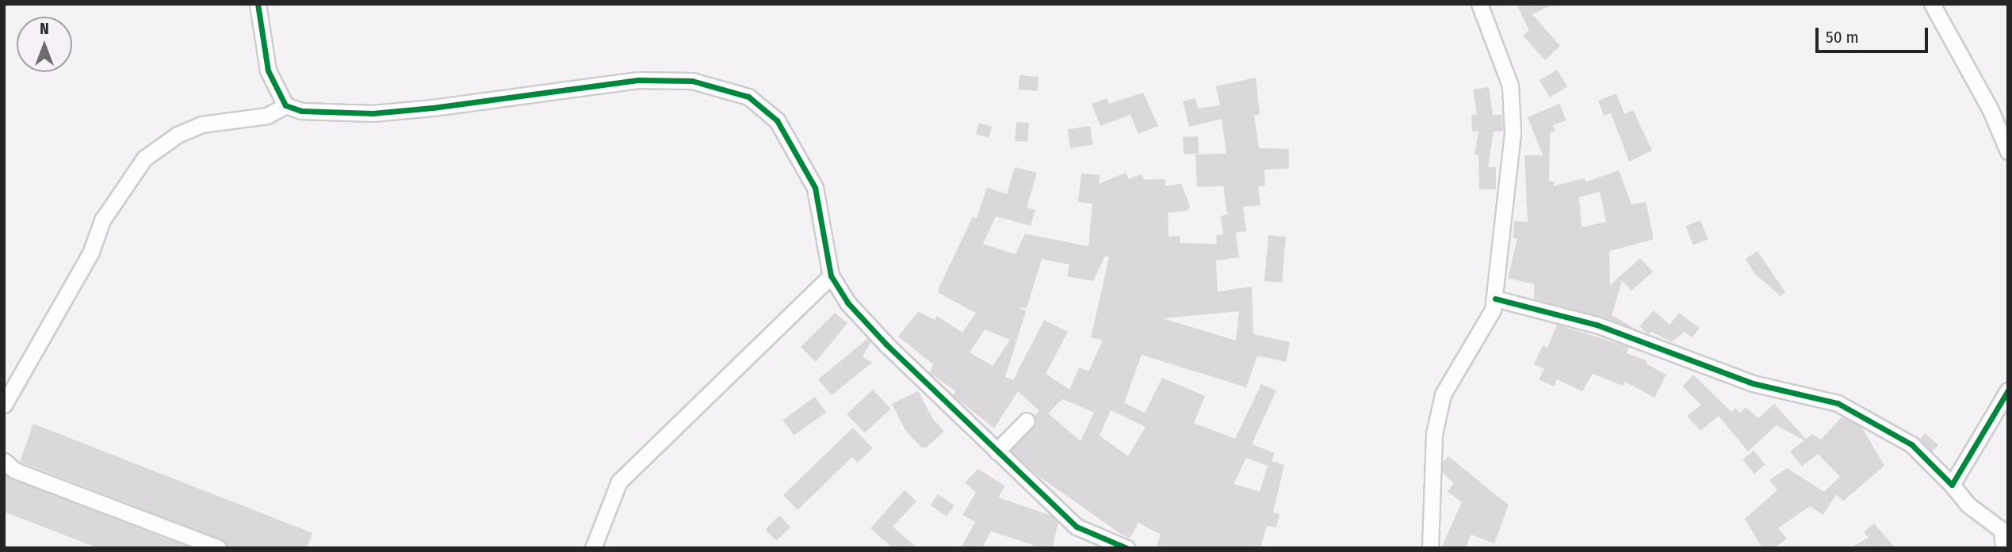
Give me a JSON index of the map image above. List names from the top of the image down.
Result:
{
  "scale_bar": "50 m",
  "north": "top"
}
